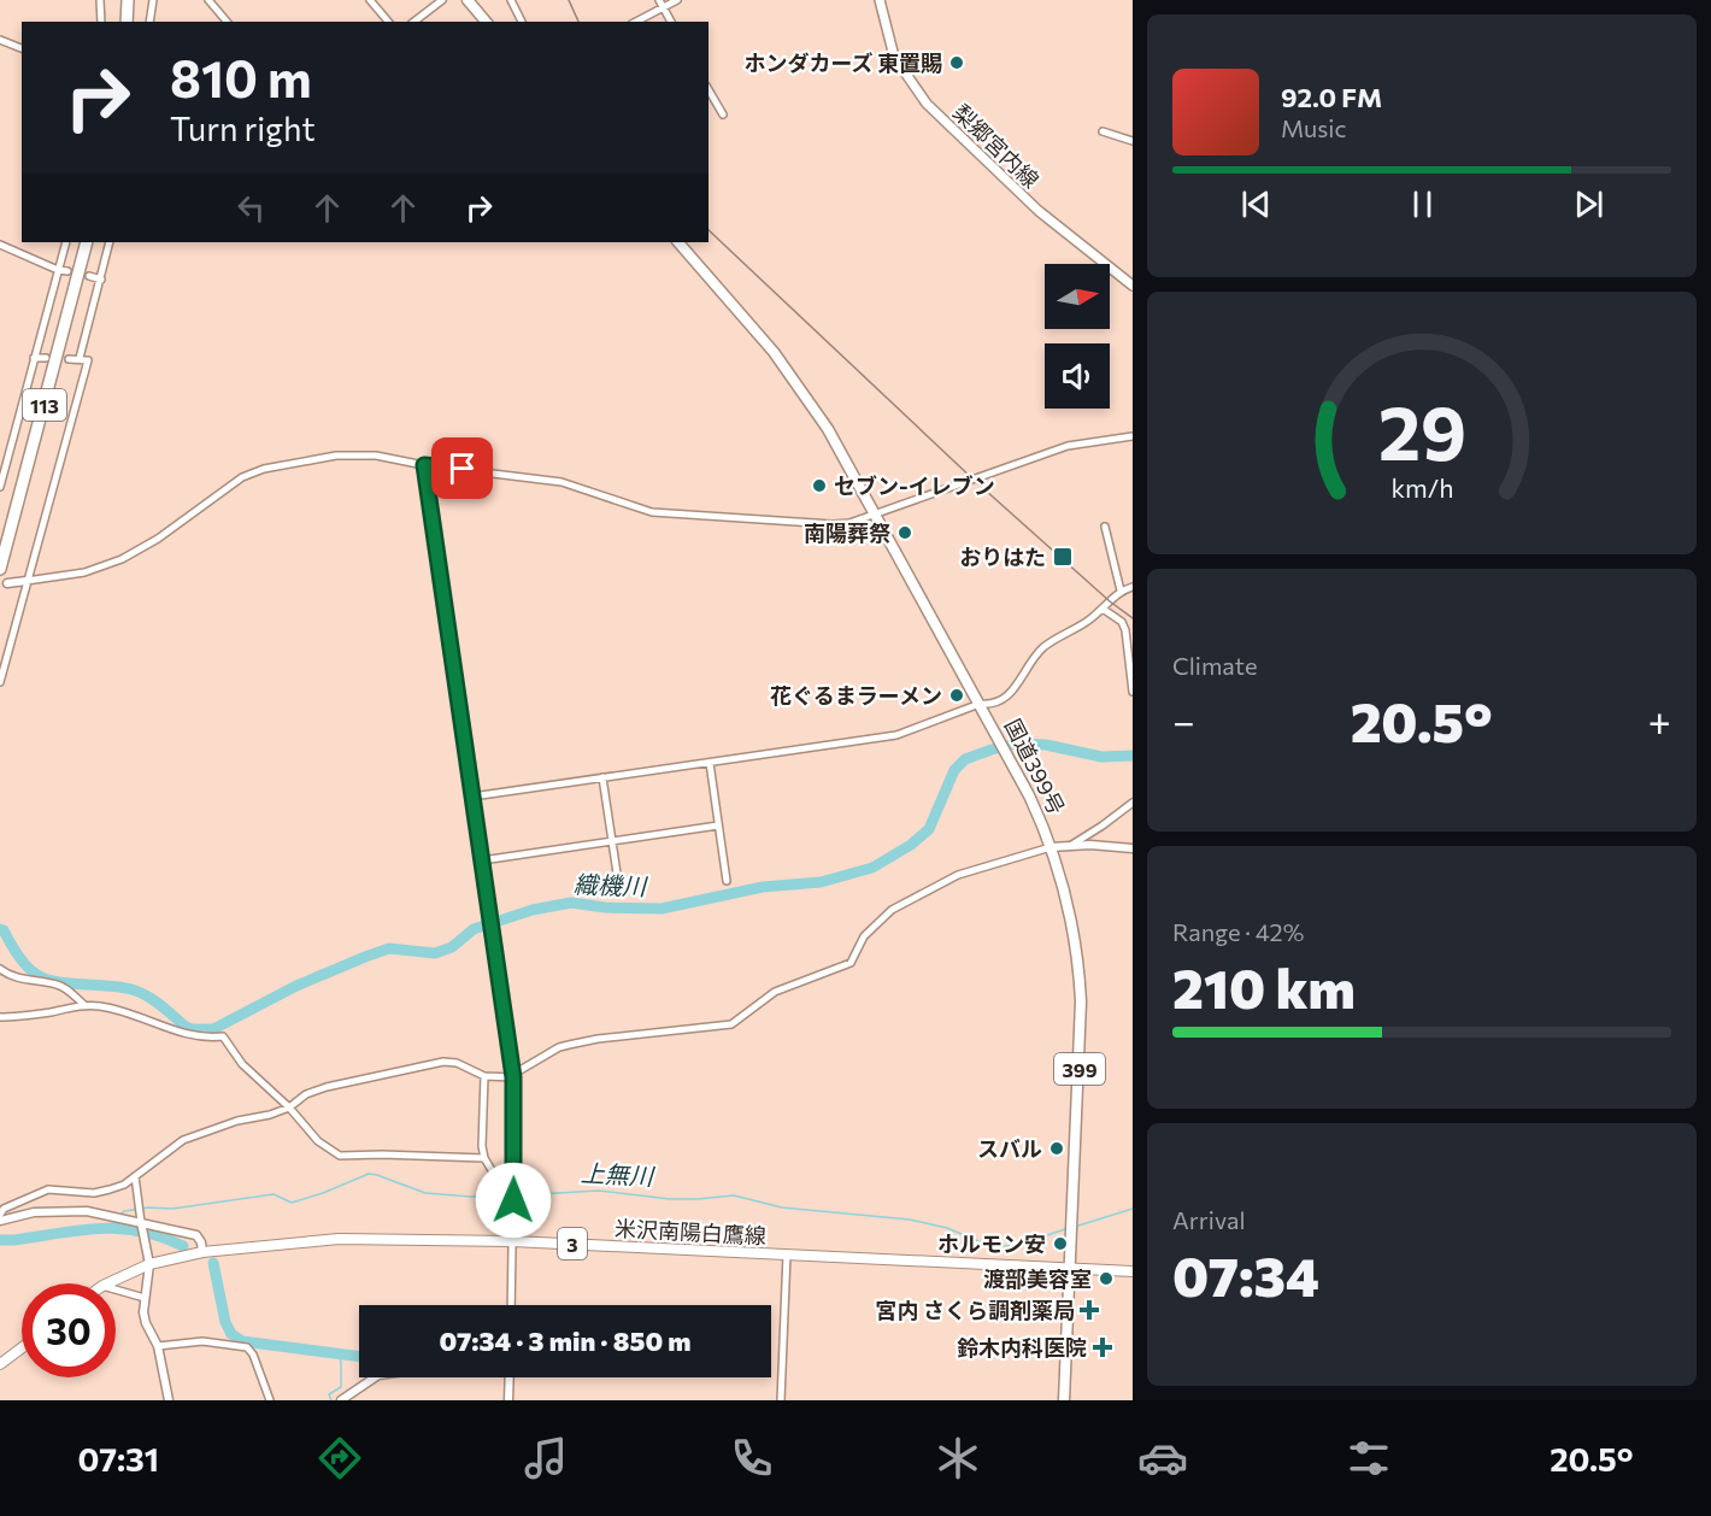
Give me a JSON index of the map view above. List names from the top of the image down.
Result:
{
  "streets": {
    "highway": ["113", "国道399号", "399"],
    "main road": ["梨郷宮内線", "米沢南陽白鷹線", "3"]
  },
  "crossings": [
    ["国道399号", "米沢南陽白鷹線"]
  ],
  "water": ["織機川", "上無川"],
  "places": {
    "other": [
      "ホンダカーズ 東置賜",
      "セブン-イレブン",
      "南陽葬祭",
      "花ぐるまラーメン",
      "スバル",
      "ホルモン安",
      "渡部美容室"
    ],
    "transit": ["おりはた"],
    "health": ["宮内 さくら調剤薬局", "鈴木内科医院"]
  },
  "north": "right",
  "page": {
    "turn": ["810 m", "Turn right"],
    "song": ["92.0 FM", "Music"],
    "tile": [
      "Climate",
      ["Range · 42%", "210 km"],
      ["Arrival", "07:34"]
    ],
    "heat": ["−", "20.5°", "+"],
    "limit": "30",
    "trip": "07:34 · 3 min · 850 m",
    "tabs": ["07:31", "20.5°"],
    "gauge": ["29", "km/h"]
  }
}
